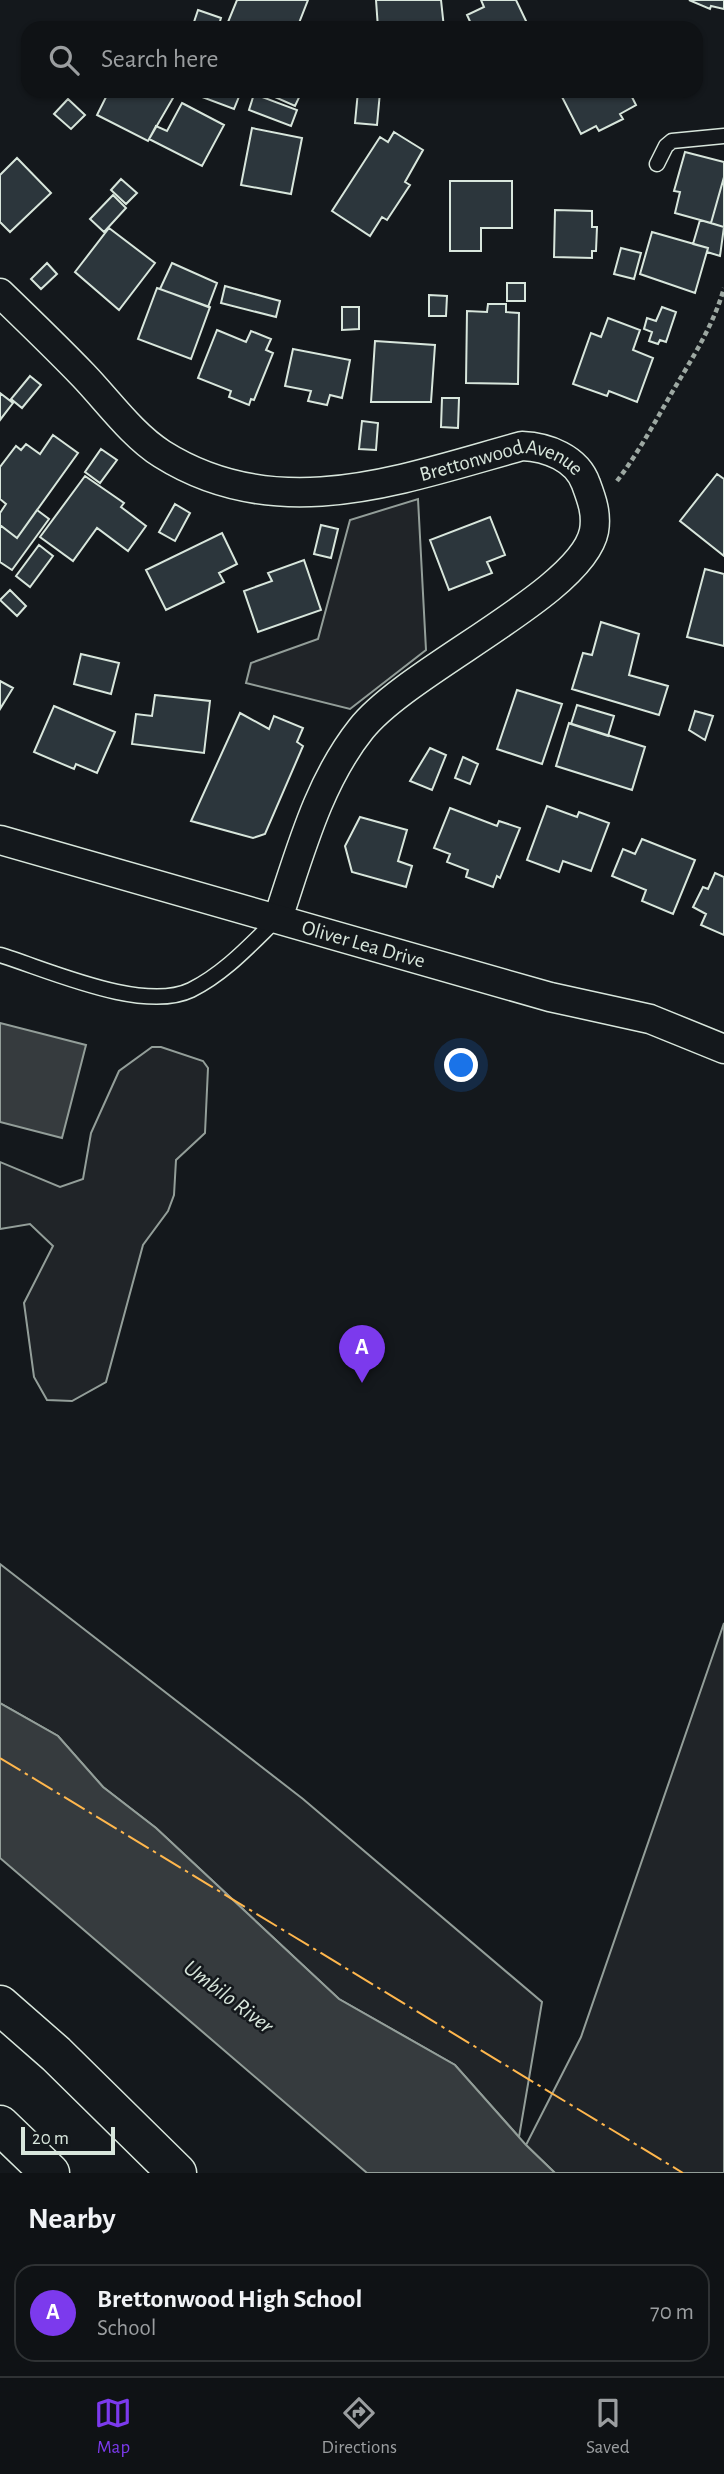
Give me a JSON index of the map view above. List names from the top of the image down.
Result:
{
  "streets": {
    "street": ["Brettonwood Avenue", "Oliver Lea Drive"]
  },
  "crossings": [
    ["Brettonwood Avenue", "Oliver Lea Drive"]
  ],
  "water": ["Umbilo River"],
  "scale_bar": "20 m",
  "page": {
    "search": "Search here",
    "pins": "A",
    "scale": "20 m",
    "heading": "Nearby",
    "list": [
      {
        "mark": "A",
        "name": "Brettonwood High School",
        "note": "School",
        "value": "70 m"
      }
    ],
    "nav": ["Map", "Directions", "Saved"]
  }
}
